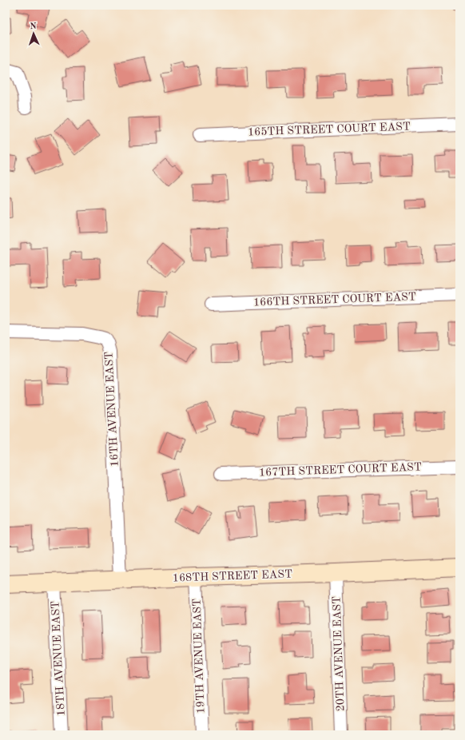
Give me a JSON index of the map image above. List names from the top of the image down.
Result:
{
  "streets": {
    "street": [
      "165TH STREET COURT EAST",
      "166TH STREET COURT EAST",
      "16TH AVENUE EAST",
      "167TH STREET COURT EAST",
      "168TH STREET EAST",
      "20TH AVENUE EAST",
      "19TH AVENUE EAST",
      "18TH AVENUE EAST"
    ]
  },
  "crossings": [
    ["16TH AVENUE EAST", "168TH STREET EAST"],
    ["168TH STREET EAST", "20TH AVENUE EAST"],
    ["168TH STREET EAST", "19TH AVENUE EAST"],
    ["168TH STREET EAST", "18TH AVENUE EAST"]
  ],
  "north": "top"
}
